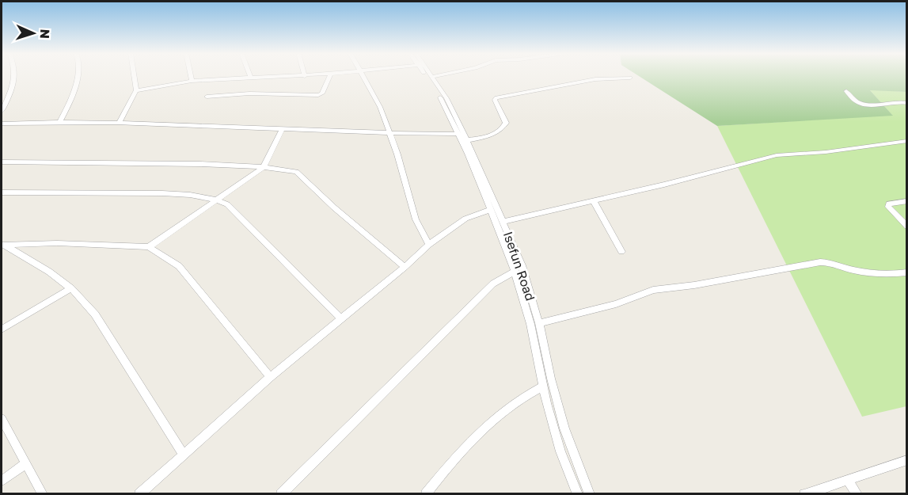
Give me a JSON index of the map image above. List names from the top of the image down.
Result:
{
  "streets": {
    "street": ["Isefun Road"]
  },
  "north": "right"
}
